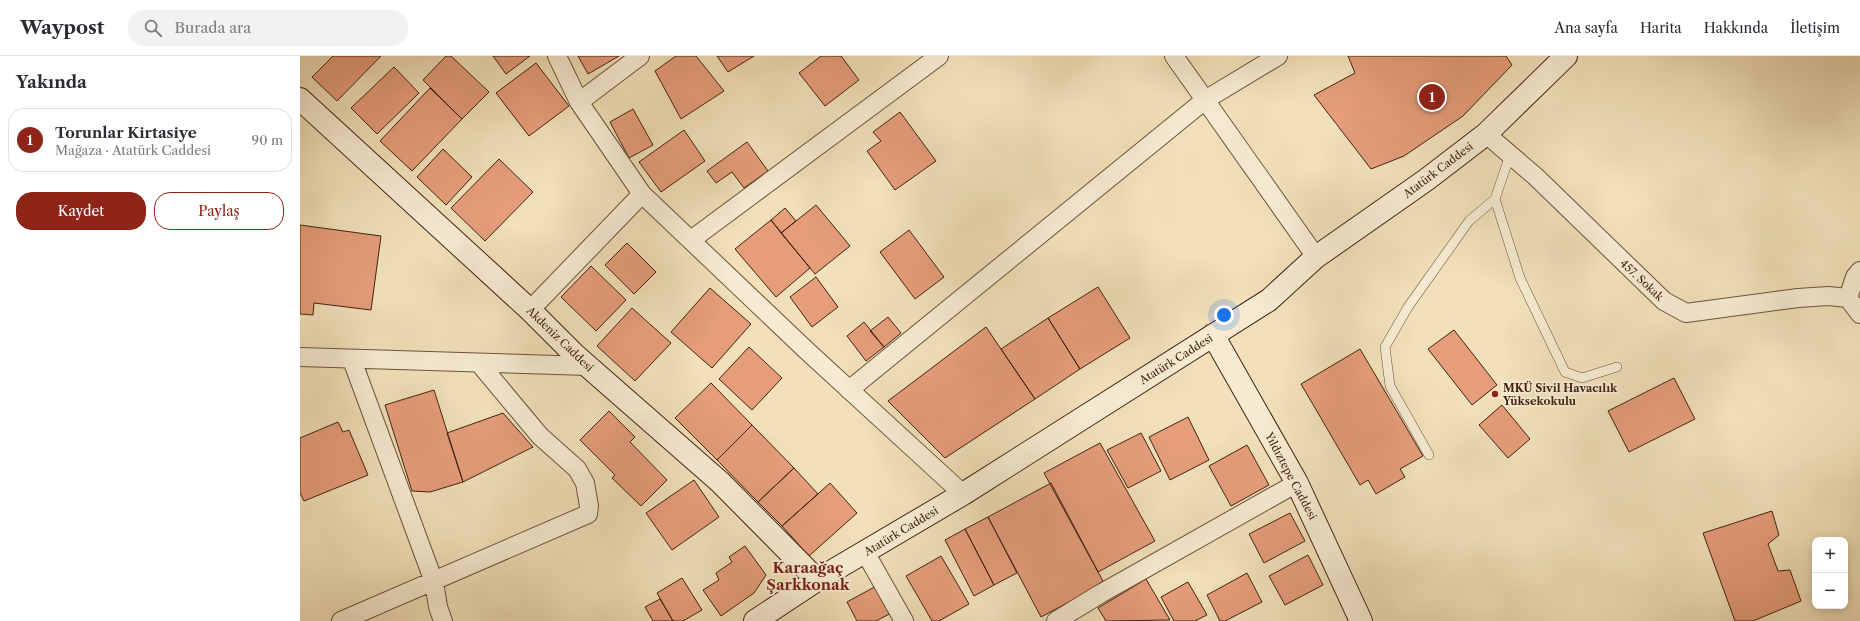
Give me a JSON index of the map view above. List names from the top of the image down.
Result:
{
  "streets": {
    "street": [
      "Atatürk Caddesi",
      "457. Sokak",
      "Akdeniz Caddesi",
      "Yıldıztepe Caddesi"
    ]
  },
  "crossings": [
    ["Atatürk Caddesi", "457. Sokak"],
    ["Atatürk Caddesi", "Akdeniz Caddesi"],
    ["Atatürk Caddesi", "Yıldıztepe Caddesi"]
  ],
  "districts": ["Karaağaç Şarkkonak"],
  "places": ["MKÜ Sivil Havacılık Yüksekokulu"],
  "page": {
    "header": "Waypost",
    "search": "Burada ara",
    "nav": [
      "Ana sayfa",
      "Harita",
      "Hakkında",
      "İletişim"
    ],
    "heading": "Yakında",
    "pins": "1",
    "list": [
      {
        "mark": "1",
        "name": "Torunlar Kirtasiye",
        "note": "Mağaza · Atatürk Caddesi",
        "value": "90 m"
      }
    ],
    "buttons": ["Kaydet", "Paylaş"],
    "map_buttons": ["+", "−"]
  }
}
